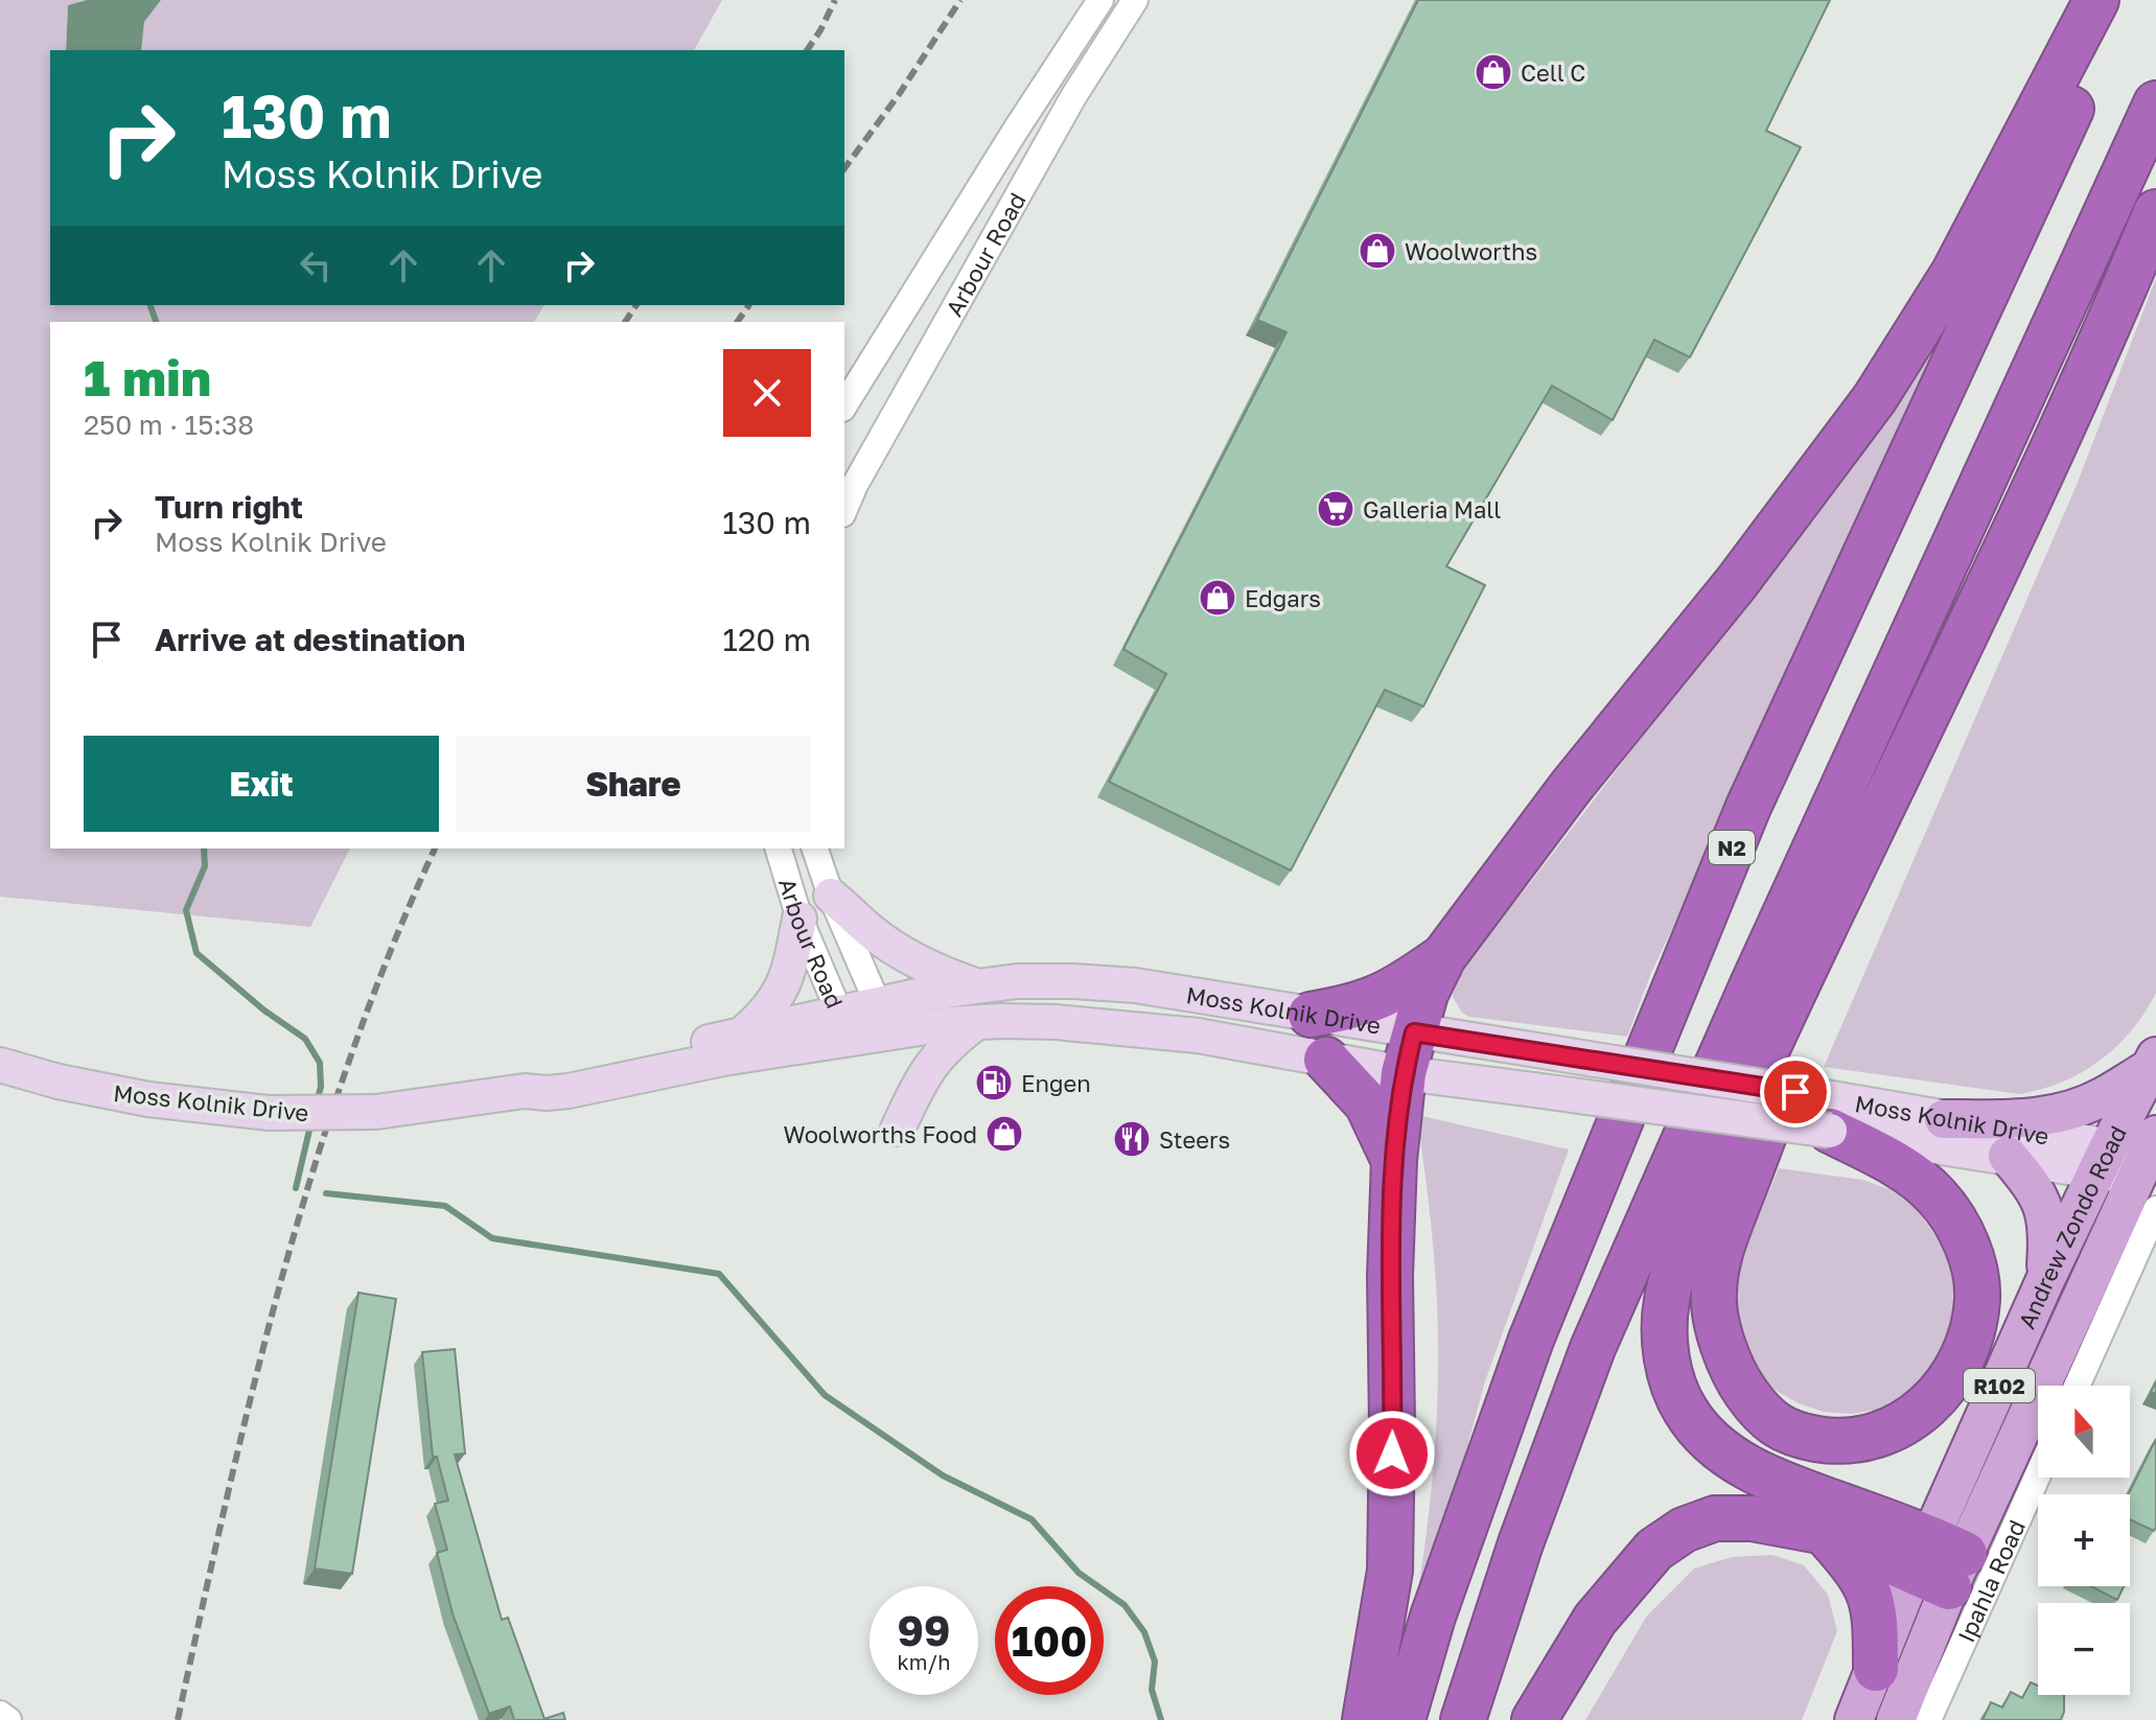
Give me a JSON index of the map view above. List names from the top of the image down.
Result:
{
  "streets": {
    "highway": ["N2"],
    "main road": ["Moss Kolnik Drive", "Andrew Zondo Road", "R102"],
    "street": ["Arbour Road", "Ipahla Road"]
  },
  "crossings": [
    ["Arbour Road", "Moss Kolnik Drive"],
    ["Moss Kolnik Drive", "Andrew Zondo Road"]
  ],
  "places": {
    "shop": [
      "Cell C",
      "Woolworths",
      "Edgars",
      "Woolworths Food"
    ],
    "supermarket": ["Galleria Mall"],
    "fuel station": ["Engen"],
    "restaurant": ["Steers"]
  },
  "north": "top",
  "page": {
    "turn": ["130 m", "Moss Kolnik Drive"],
    "heading": ["1 min", "250 m · 15:38"],
    "list": [
      {
        "name": "Turn right",
        "note": "Moss Kolnik Drive",
        "value": "130 m"
      },
      {
        "name": "Arrive at destination",
        "value": "120 m"
      }
    ],
    "buttons": ["Exit", "Share"],
    "map_buttons": ["+", "−"],
    "speed": "99 km/h",
    "limit": "100"
  }
}
